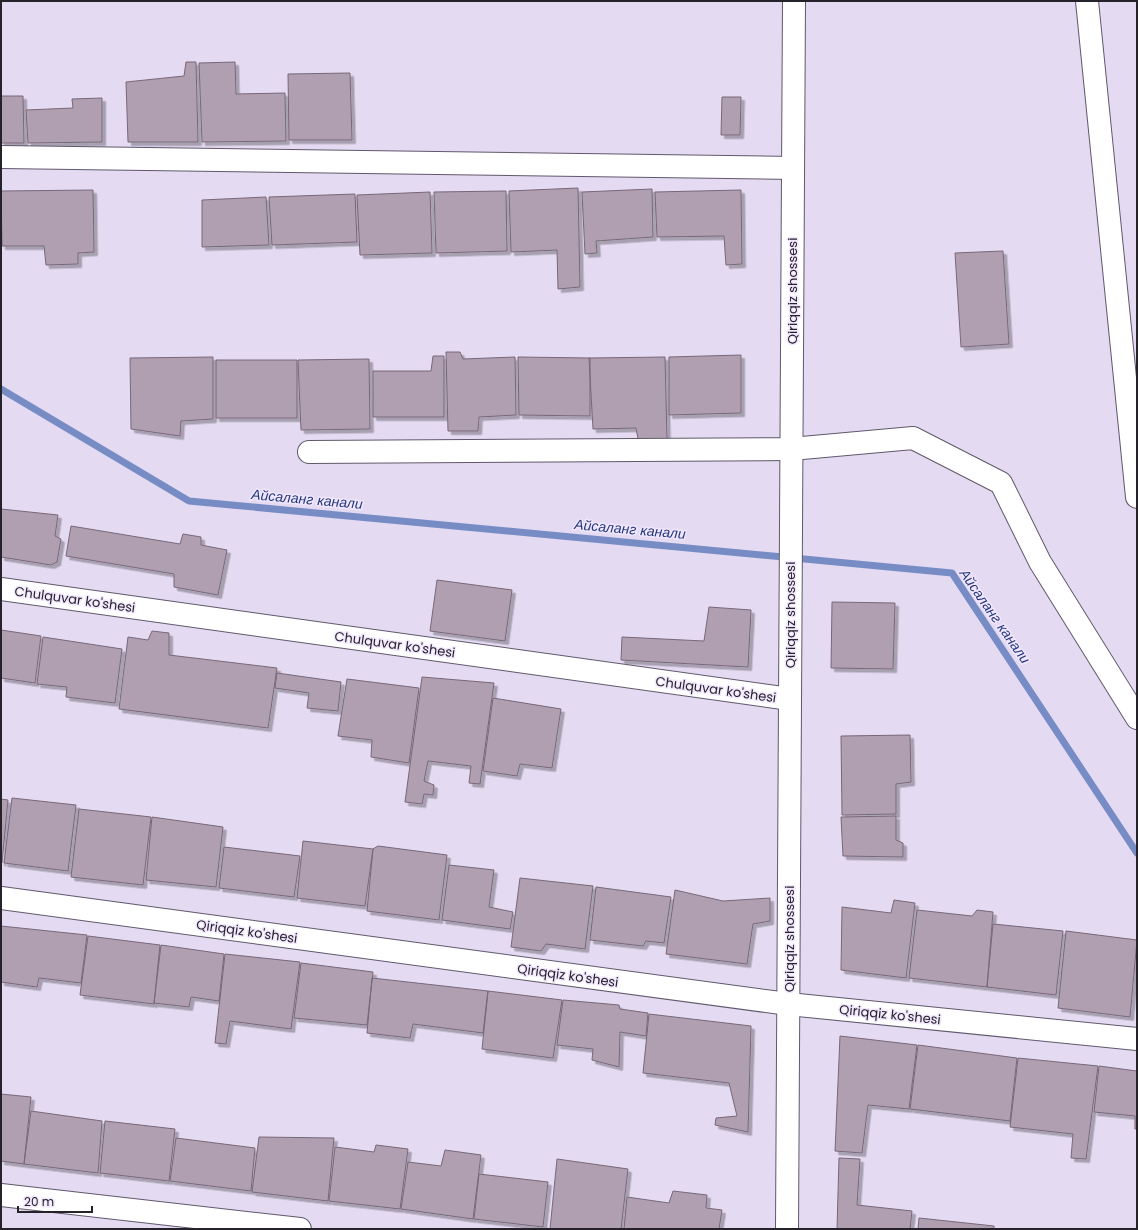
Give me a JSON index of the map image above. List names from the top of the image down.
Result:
{
  "streets": {
    "street": ["Qiriqqiz shossesi", "Chulquvar ko'shesi", "Qiriqqiz ko'shesi"]
  },
  "crossings": [
    ["Qiriqqiz shossesi", "Chulquvar ko'shesi"],
    ["Qiriqqiz shossesi", "Qiriqqiz ko'shesi"]
  ],
  "water": ["Айсаланг канали"],
  "scale_bar": "20 m"
}
